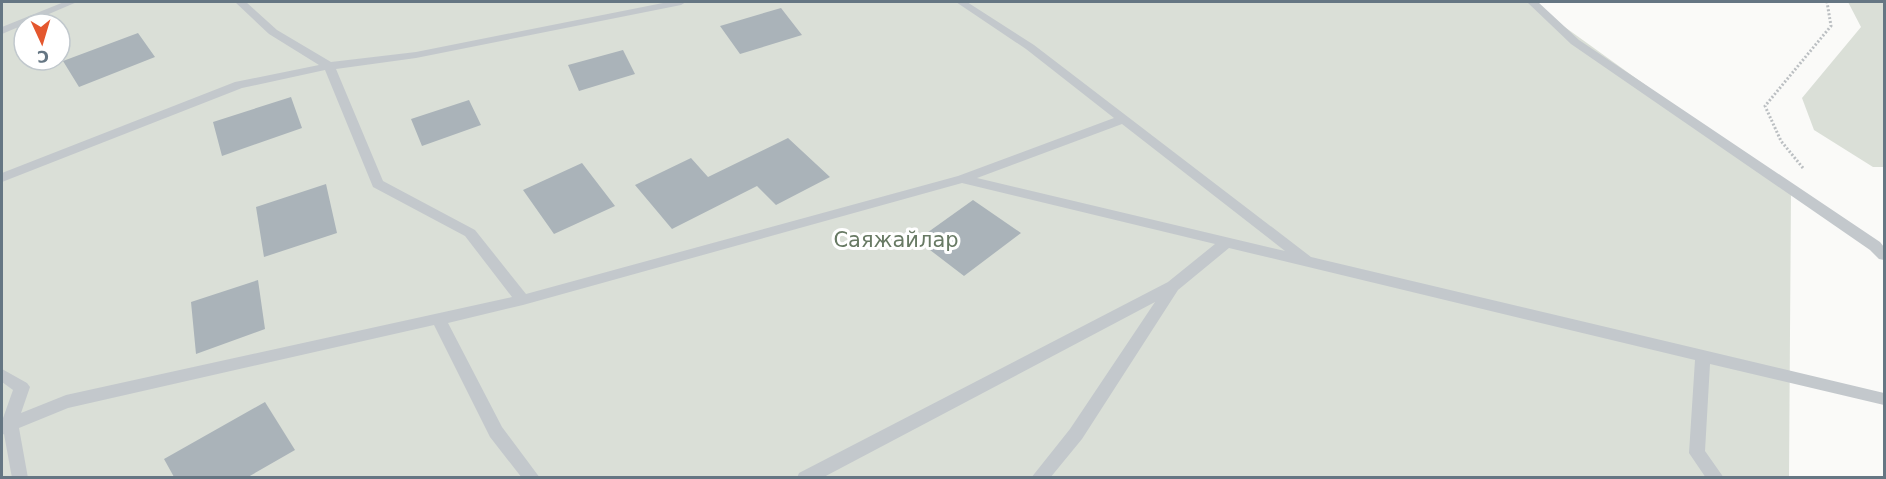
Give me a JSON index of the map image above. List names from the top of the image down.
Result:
{
  "parks": ["Саяжайлар"],
  "north": "bottom"
}
